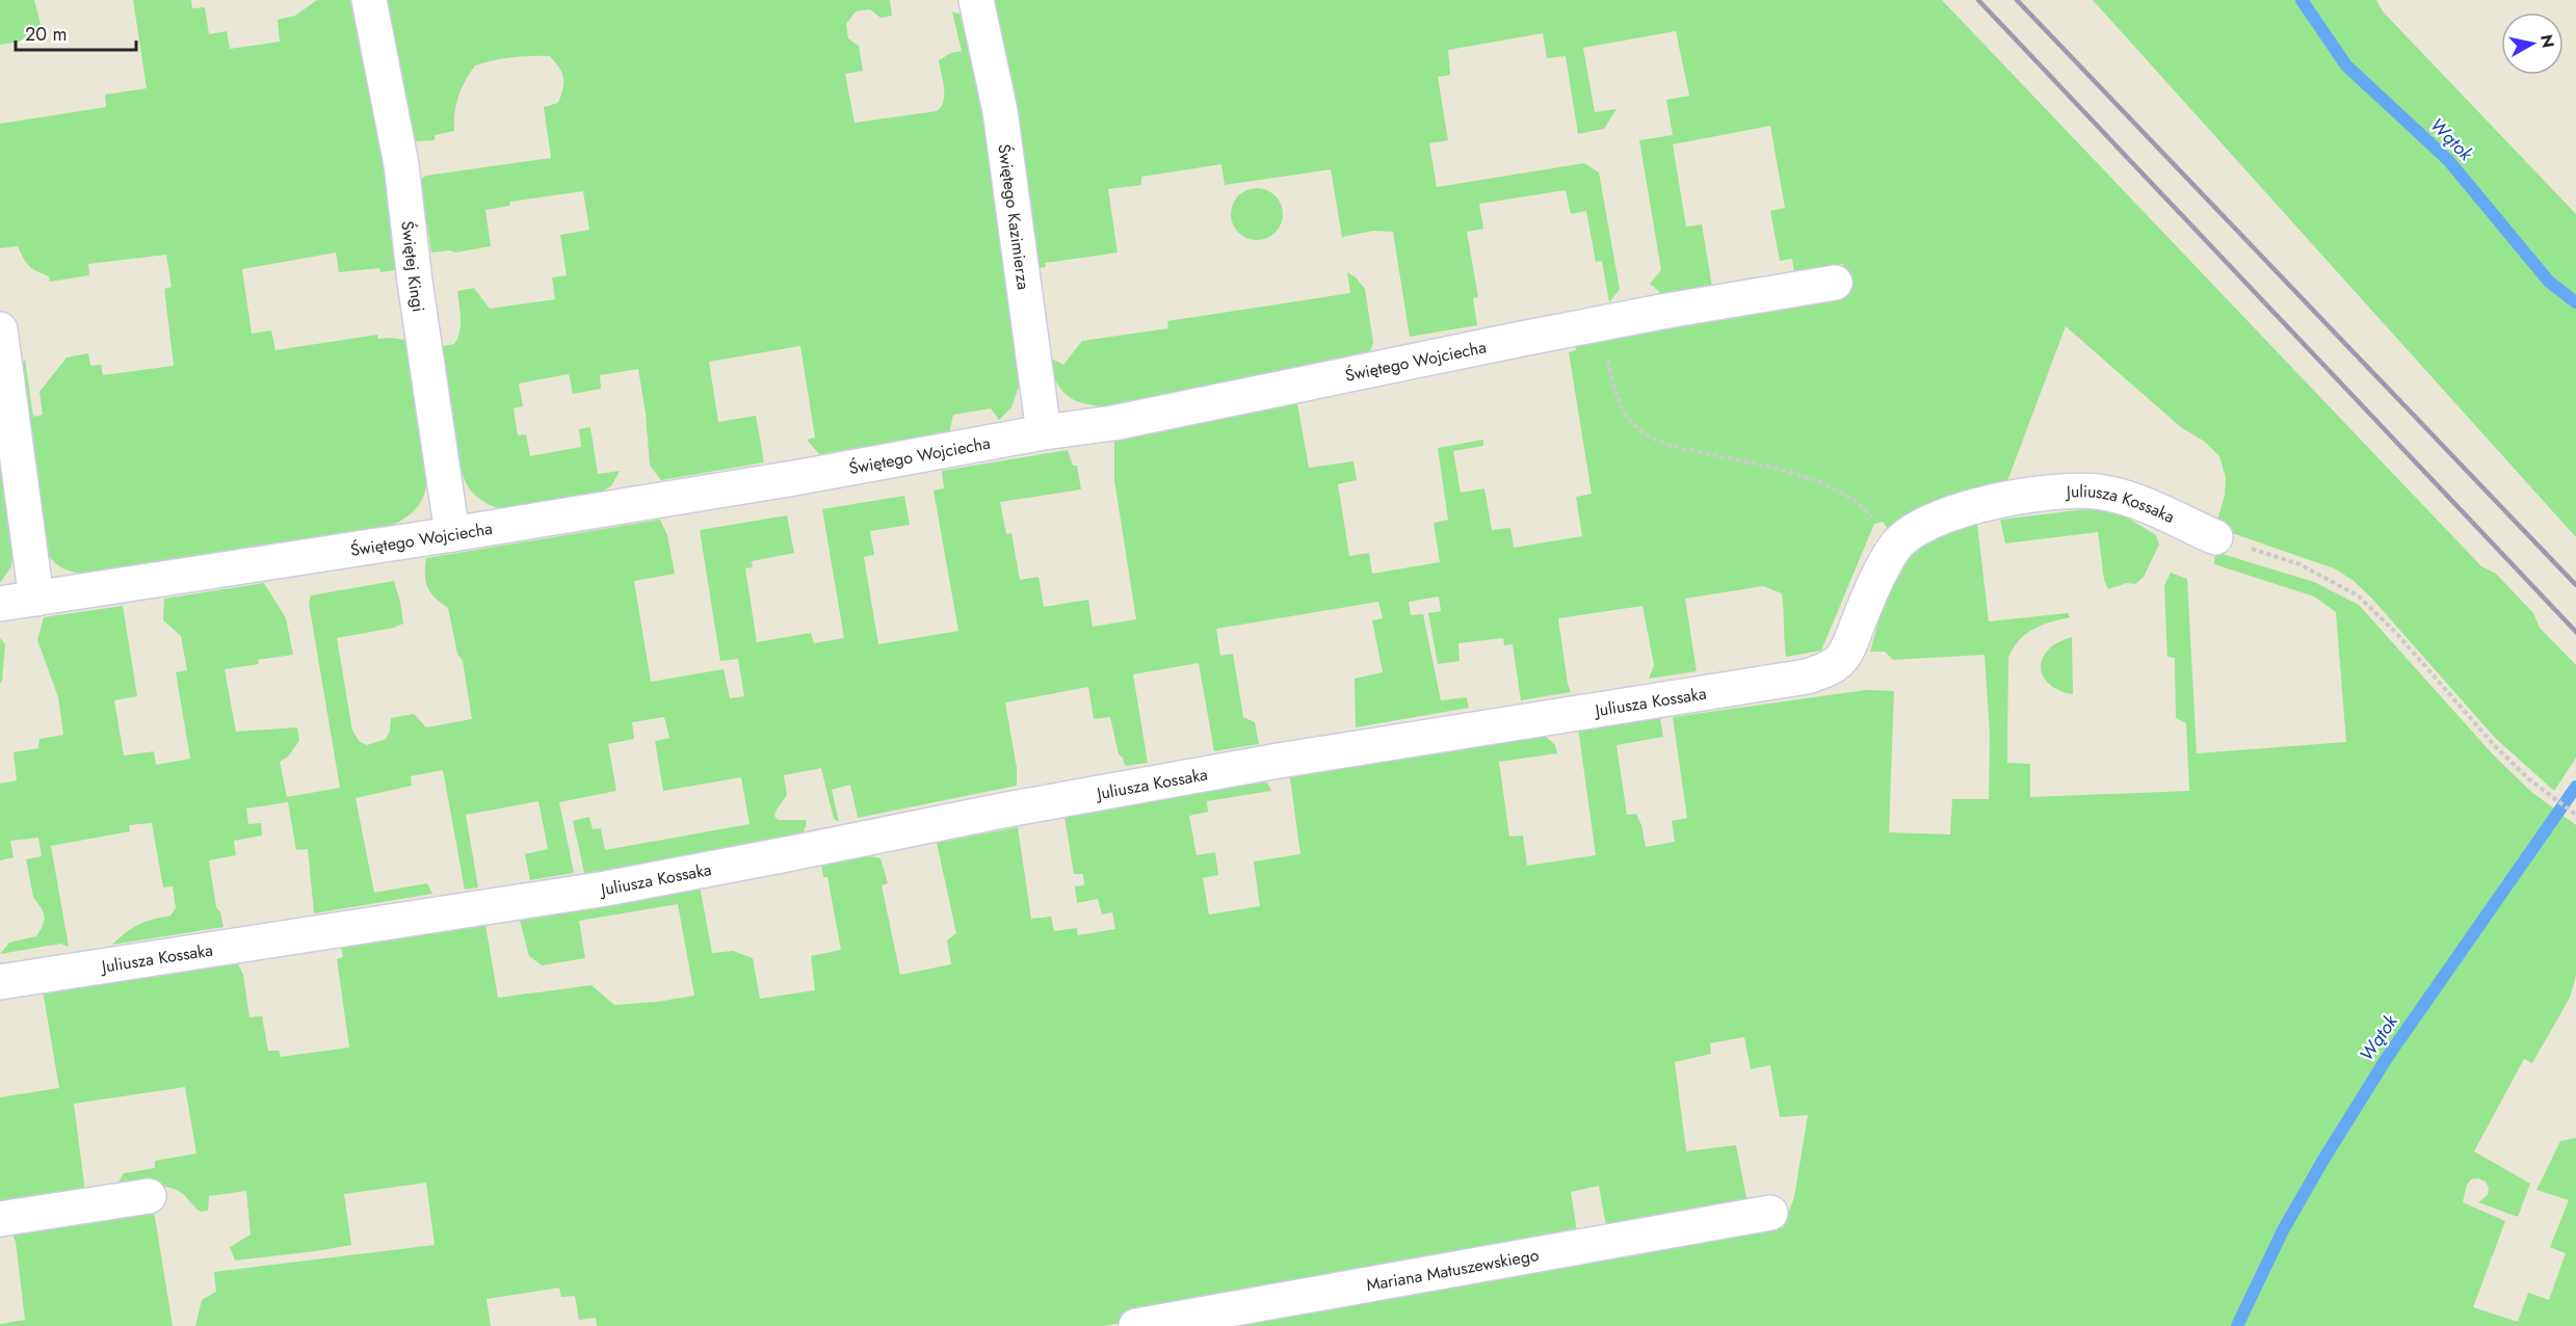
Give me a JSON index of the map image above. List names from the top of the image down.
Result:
{
  "streets": {
    "street": [
      "Świętego Kazimierza",
      "Świętej Kingi",
      "Świętego Wojciecha",
      "Juliusza Kossaka",
      "Mariana Matuszewskiego"
    ]
  },
  "crossings": [
    ["Świętego Kazimierza", "Świętego Wojciecha"],
    ["Świętej Kingi", "Świętego Wojciecha"]
  ],
  "water": ["Wątok"],
  "scale_bar": "20 m",
  "north": "right"
}
